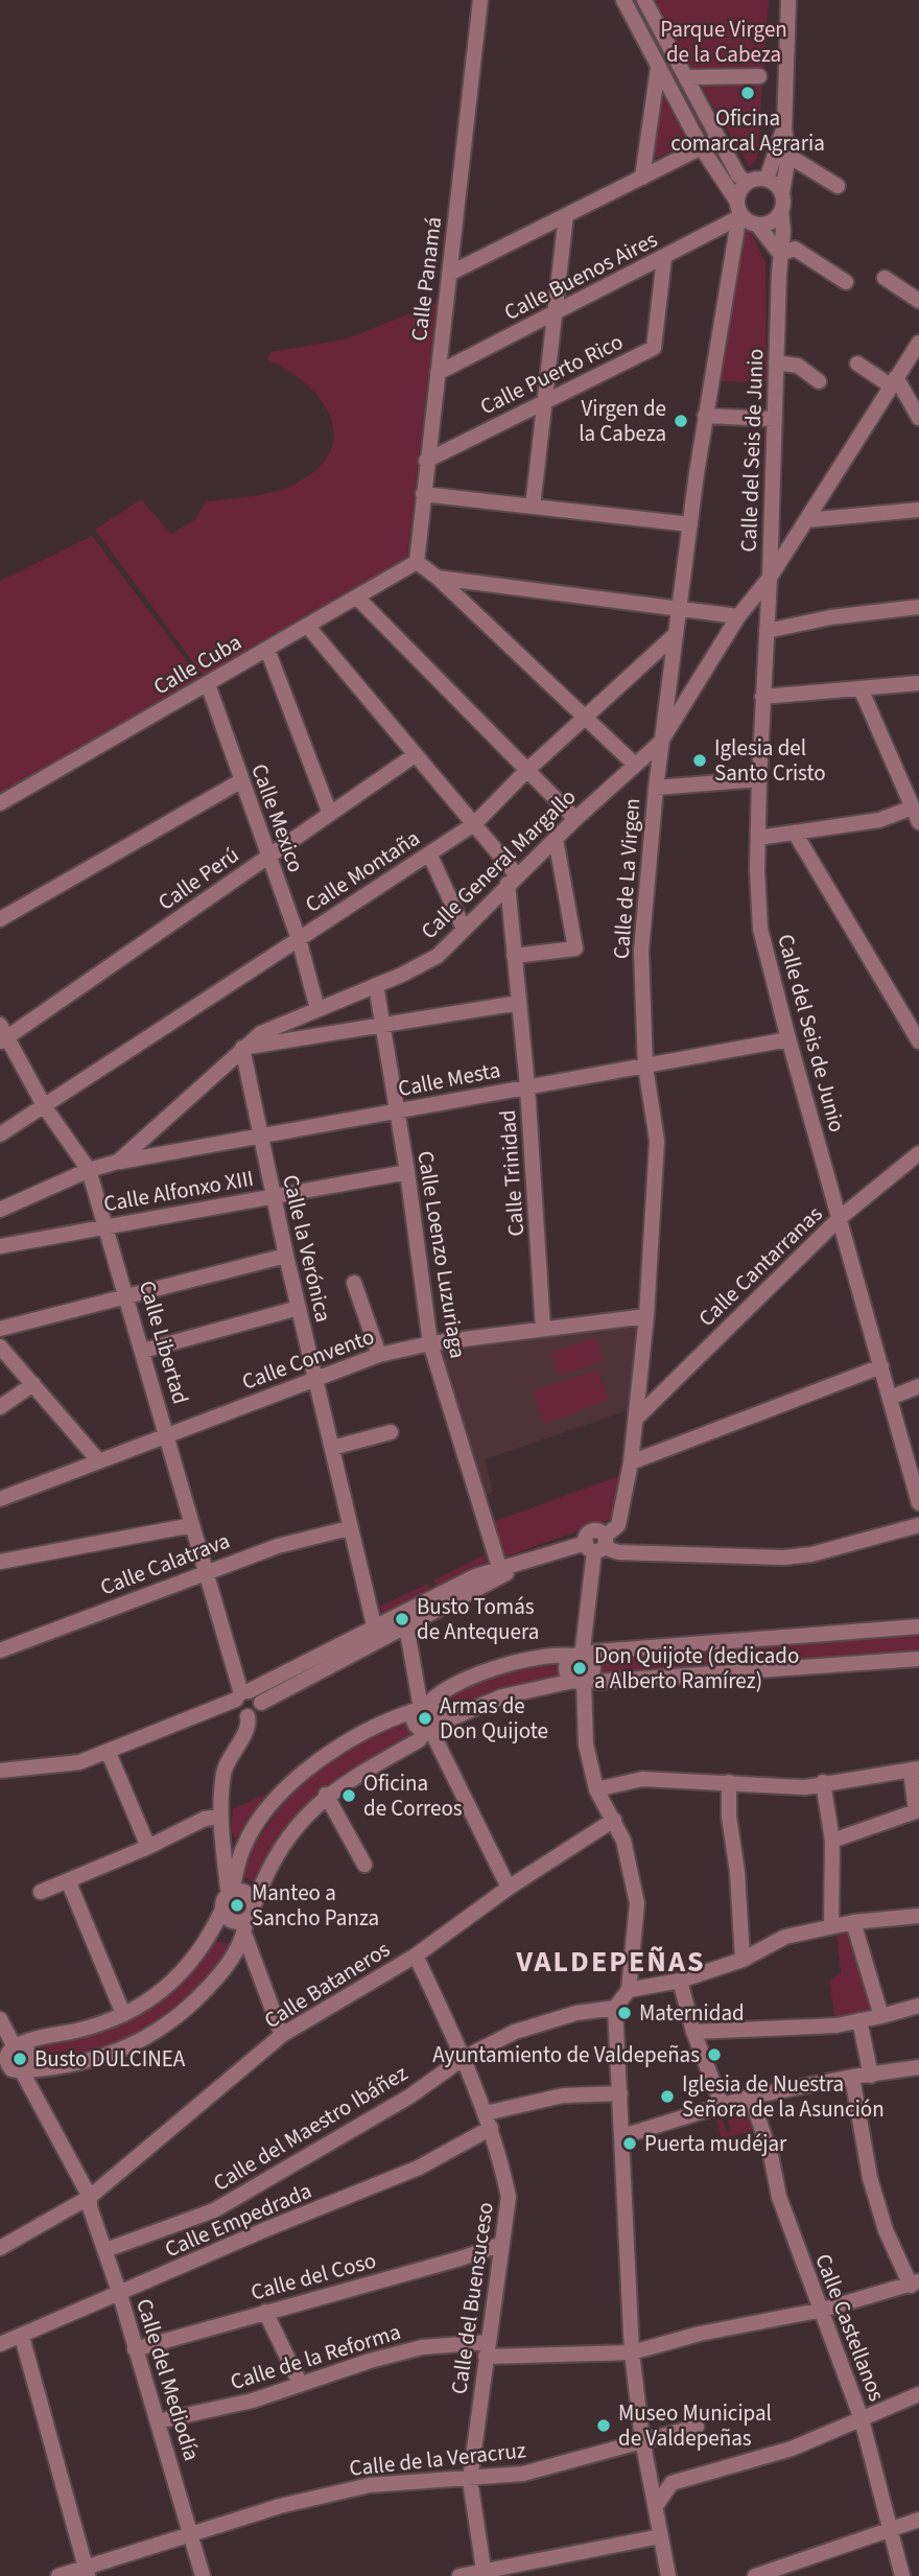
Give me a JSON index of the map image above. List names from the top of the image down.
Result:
{
  "streets": {
    "street": [
      "Calle Buenos Aires",
      "Calle Panamá",
      "Calle Puerto Rico",
      "Calle del Seis de Junio",
      "Calle Cuba",
      "Calle Mexico",
      "Calle General Margallo",
      "Calle Montaña",
      "Calle Perú",
      "Calle de La Virgen",
      "Calle Mesta",
      "Calle Trinidad",
      "Calle Alfonxo XIII",
      "Calle la Verónica",
      "Calle Loenzo Luzuriaga",
      "Calle Cantarranas",
      "Calle Libertad",
      "Calle Convento",
      "Calle Calatrava",
      "Calle Bataneros",
      "Calle del Maestro Ibáñez",
      "Calle Empedrada",
      "Calle del Coso",
      "Calle del Buensuceso",
      "Calle Castellanos",
      "Calle de la Reforma",
      "Calle del Mediodía",
      "Calle de la Veracruz"
    ]
  },
  "crossings": [
    ["Calle Buenos Aires", "Calle Panamá"],
    ["Calle Buenos Aires", "Calle Puerto Rico"],
    ["Calle Buenos Aires", "Calle del Seis de Junio"],
    ["Calle Buenos Aires", "Calle de La Virgen"],
    ["Calle Panamá", "Calle Puerto Rico"],
    ["Calle Panamá", "Calle Cuba"],
    ["Calle del Seis de Junio", "Calle General Margallo"],
    ["Calle del Seis de Junio", "Calle de La Virgen"],
    ["Calle del Seis de Junio", "Calle Mesta"],
    ["Calle del Seis de Junio", "Calle Cantarranas"],
    ["Calle Cuba", "Calle Mexico"],
    ["Calle Mexico", "Calle General Margallo"],
    ["Calle Mexico", "Calle Montaña"],
    ["Calle Mexico", "Calle Perú"],
    ["Calle General Margallo", "Calle de La Virgen"],
    ["Calle General Margallo", "Calle Mesta"],
    ["Calle General Margallo", "Calle Trinidad"],
    ["Calle General Margallo", "Calle la Verónica"],
    ["Calle General Margallo", "Calle Loenzo Luzuriaga"],
    ["Calle General Margallo", "Calle Libertad"],
    ["Calle Montaña", "Calle de La Virgen"],
    ["Calle Montaña", "Calle Libertad"],
    ["Calle Perú", "Calle Libertad"],
    ["Calle de La Virgen", "Calle Mesta"],
    ["Calle de La Virgen", "Calle Cantarranas"],
    ["Calle de La Virgen", "Calle Convento"],
    ["Calle Mesta", "Calle Trinidad"],
    ["Calle Mesta", "Calle la Verónica"],
    ["Calle Mesta", "Calle Loenzo Luzuriaga"],
    ["Calle Trinidad", "Calle Convento"],
    ["Calle Alfonxo XIII", "Calle la Verónica"],
    ["Calle Alfonxo XIII", "Calle Loenzo Luzuriaga"],
    ["Calle Alfonxo XIII", "Calle Libertad"],
    ["Calle la Verónica", "Calle Convento"],
    ["Calle la Verónica", "Calle Calatrava"],
    ["Calle Loenzo Luzuriaga", "Calle Convento"],
    ["Calle Libertad", "Calle Convento"],
    ["Calle Libertad", "Calle Calatrava"],
    ["Calle Bataneros", "Calle del Buensuceso"],
    ["Calle Bataneros", "Calle del Mediodía"],
    ["Calle del Maestro Ibáñez", "Calle del Buensuceso"],
    ["Calle del Maestro Ibáñez", "Calle del Mediodía"],
    ["Calle Empedrada", "Calle del Buensuceso"],
    ["Calle Empedrada", "Calle del Mediodía"],
    ["Calle del Coso", "Calle del Buensuceso"],
    ["Calle del Coso", "Calle del Mediodía"],
    ["Calle del Buensuceso", "Calle de la Reforma"],
    ["Calle del Buensuceso", "Calle de la Veracruz"],
    ["Calle Castellanos", "Calle de la Reforma"],
    ["Calle de la Reforma", "Calle del Mediodía"],
    ["Calle del Mediodía", "Calle de la Veracruz"]
  ],
  "districts": ["VALDEPEÑAS"],
  "parks": ["Parque Virgen de la Cabeza"],
  "places": [
    "Oficina comarcal Agraria",
    "Virgen de la Cabeza",
    "Iglesia del Santo Cristo",
    "Busto Tomás de Antequera",
    "Don Quijote (dedicado a Alberto Ramírez)",
    "Armas de Don Quijote",
    "Oficina de Correos",
    "Manteo a Sancho Panza",
    "Maternidad",
    "Ayuntamiento de Valdepeñas",
    "Busto DULCINEA",
    "Iglesia de Nuestra Señora de la Asunción",
    "Puerta mudéjar",
    "Museo Municipal de Valdepeñas"
  ]
}
